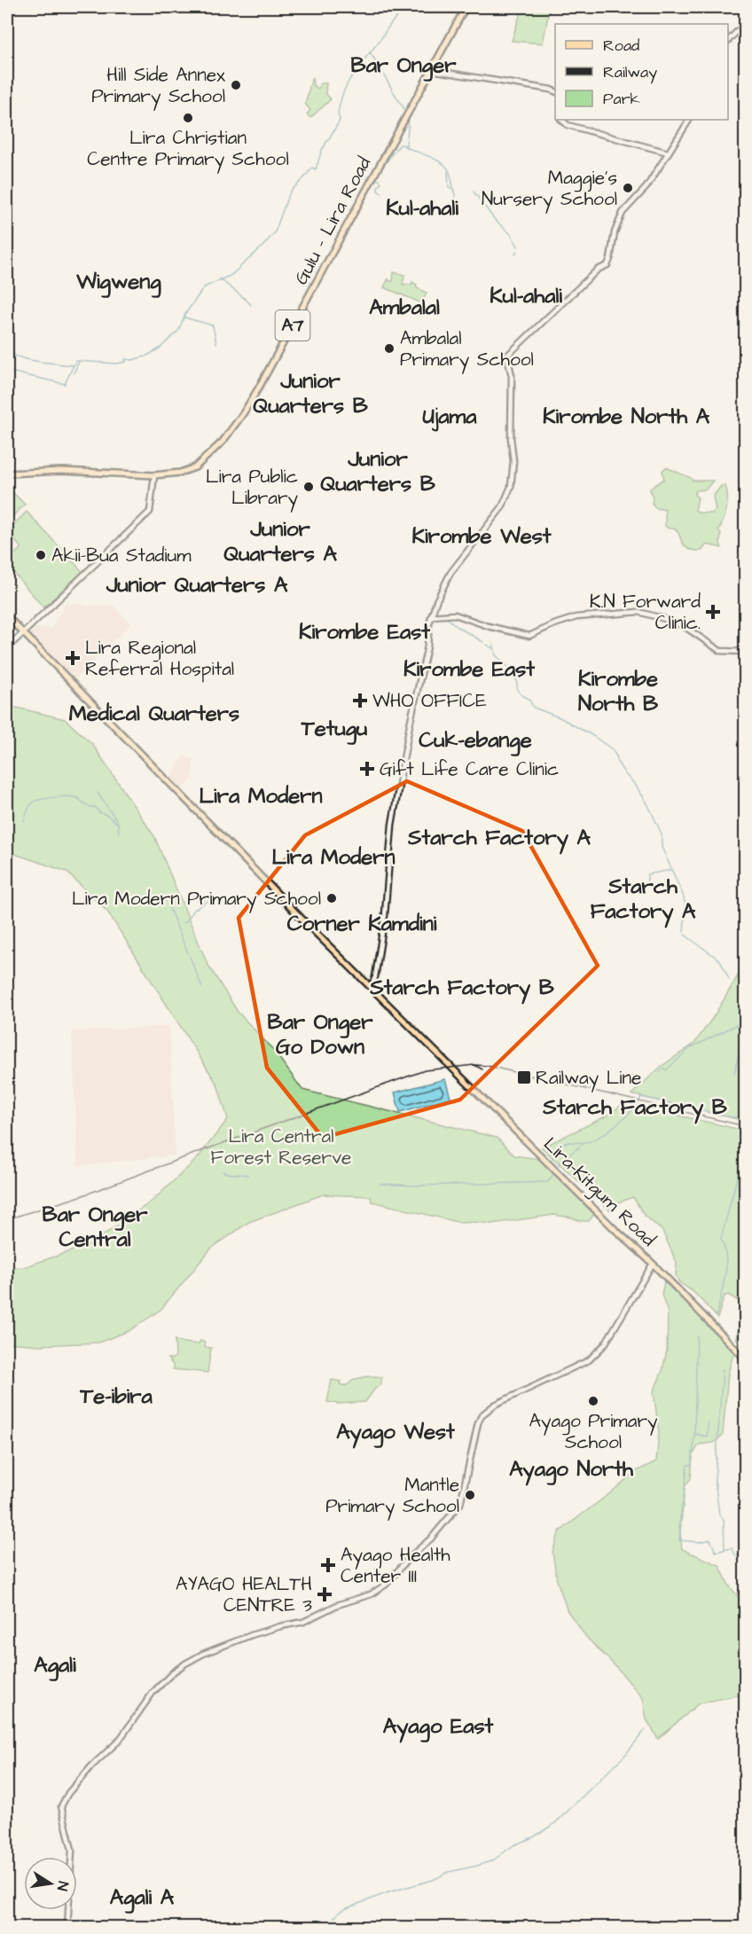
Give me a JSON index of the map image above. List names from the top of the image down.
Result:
{
  "streets": {
    "main road": ["Gulu - Lira Road", "A7", "Lira-Kitgum Road"]
  },
  "districts": [
    "Bar Onger",
    "Kul-ahali",
    "Wigweng",
    "Kul-ahali",
    "Ambalal",
    "Junior Quarters B",
    "Ujama",
    "Kirombe North A",
    "Junior Quarters B",
    "Junior Quarters A",
    "Kirombe West",
    "Junior Quarters A",
    "Kirombe East",
    "Kirombe East",
    "Kirombe North B",
    "Medical Quarters",
    "Tetugu",
    "Cuk-ebange",
    "Lira Modern",
    "Starch Factory A",
    "Lira Modern",
    "Starch Factory A",
    "Corner Kamdini",
    "Starch Factory B",
    "Bar Onger Go Down",
    "Starch Factory B",
    "Bar Onger Central",
    "Te-ibira",
    "Ayago West",
    "Ayago North",
    "Agali",
    "Ayago East",
    "Agali A"
  ],
  "parks": ["Lira Central Forest Reserve"],
  "places": {
    "other": [
      "Hill Side Annex Primary School",
      "Lira Christian Centre Primary School",
      "Maggie's Nursery School",
      "Ambalal Primary School",
      "Lira Public Library",
      "Akii-Bua Stadium",
      "Lira Modern Primary School",
      "Ayago Primary School",
      "Mantle Primary School"
    ],
    "health": [
      "K.N Forward Clinic.",
      "Lira Regional Referral Hospital",
      "WHO OFFICE",
      "Gift Life Care Clinic",
      "Ayago Health Center III",
      "AYAGO HEALTH CENTRE 3"
    ],
    "transit": ["Railway Line"]
  },
  "legend": ["Road", "Railway", "Park"],
  "north": "right"
}
